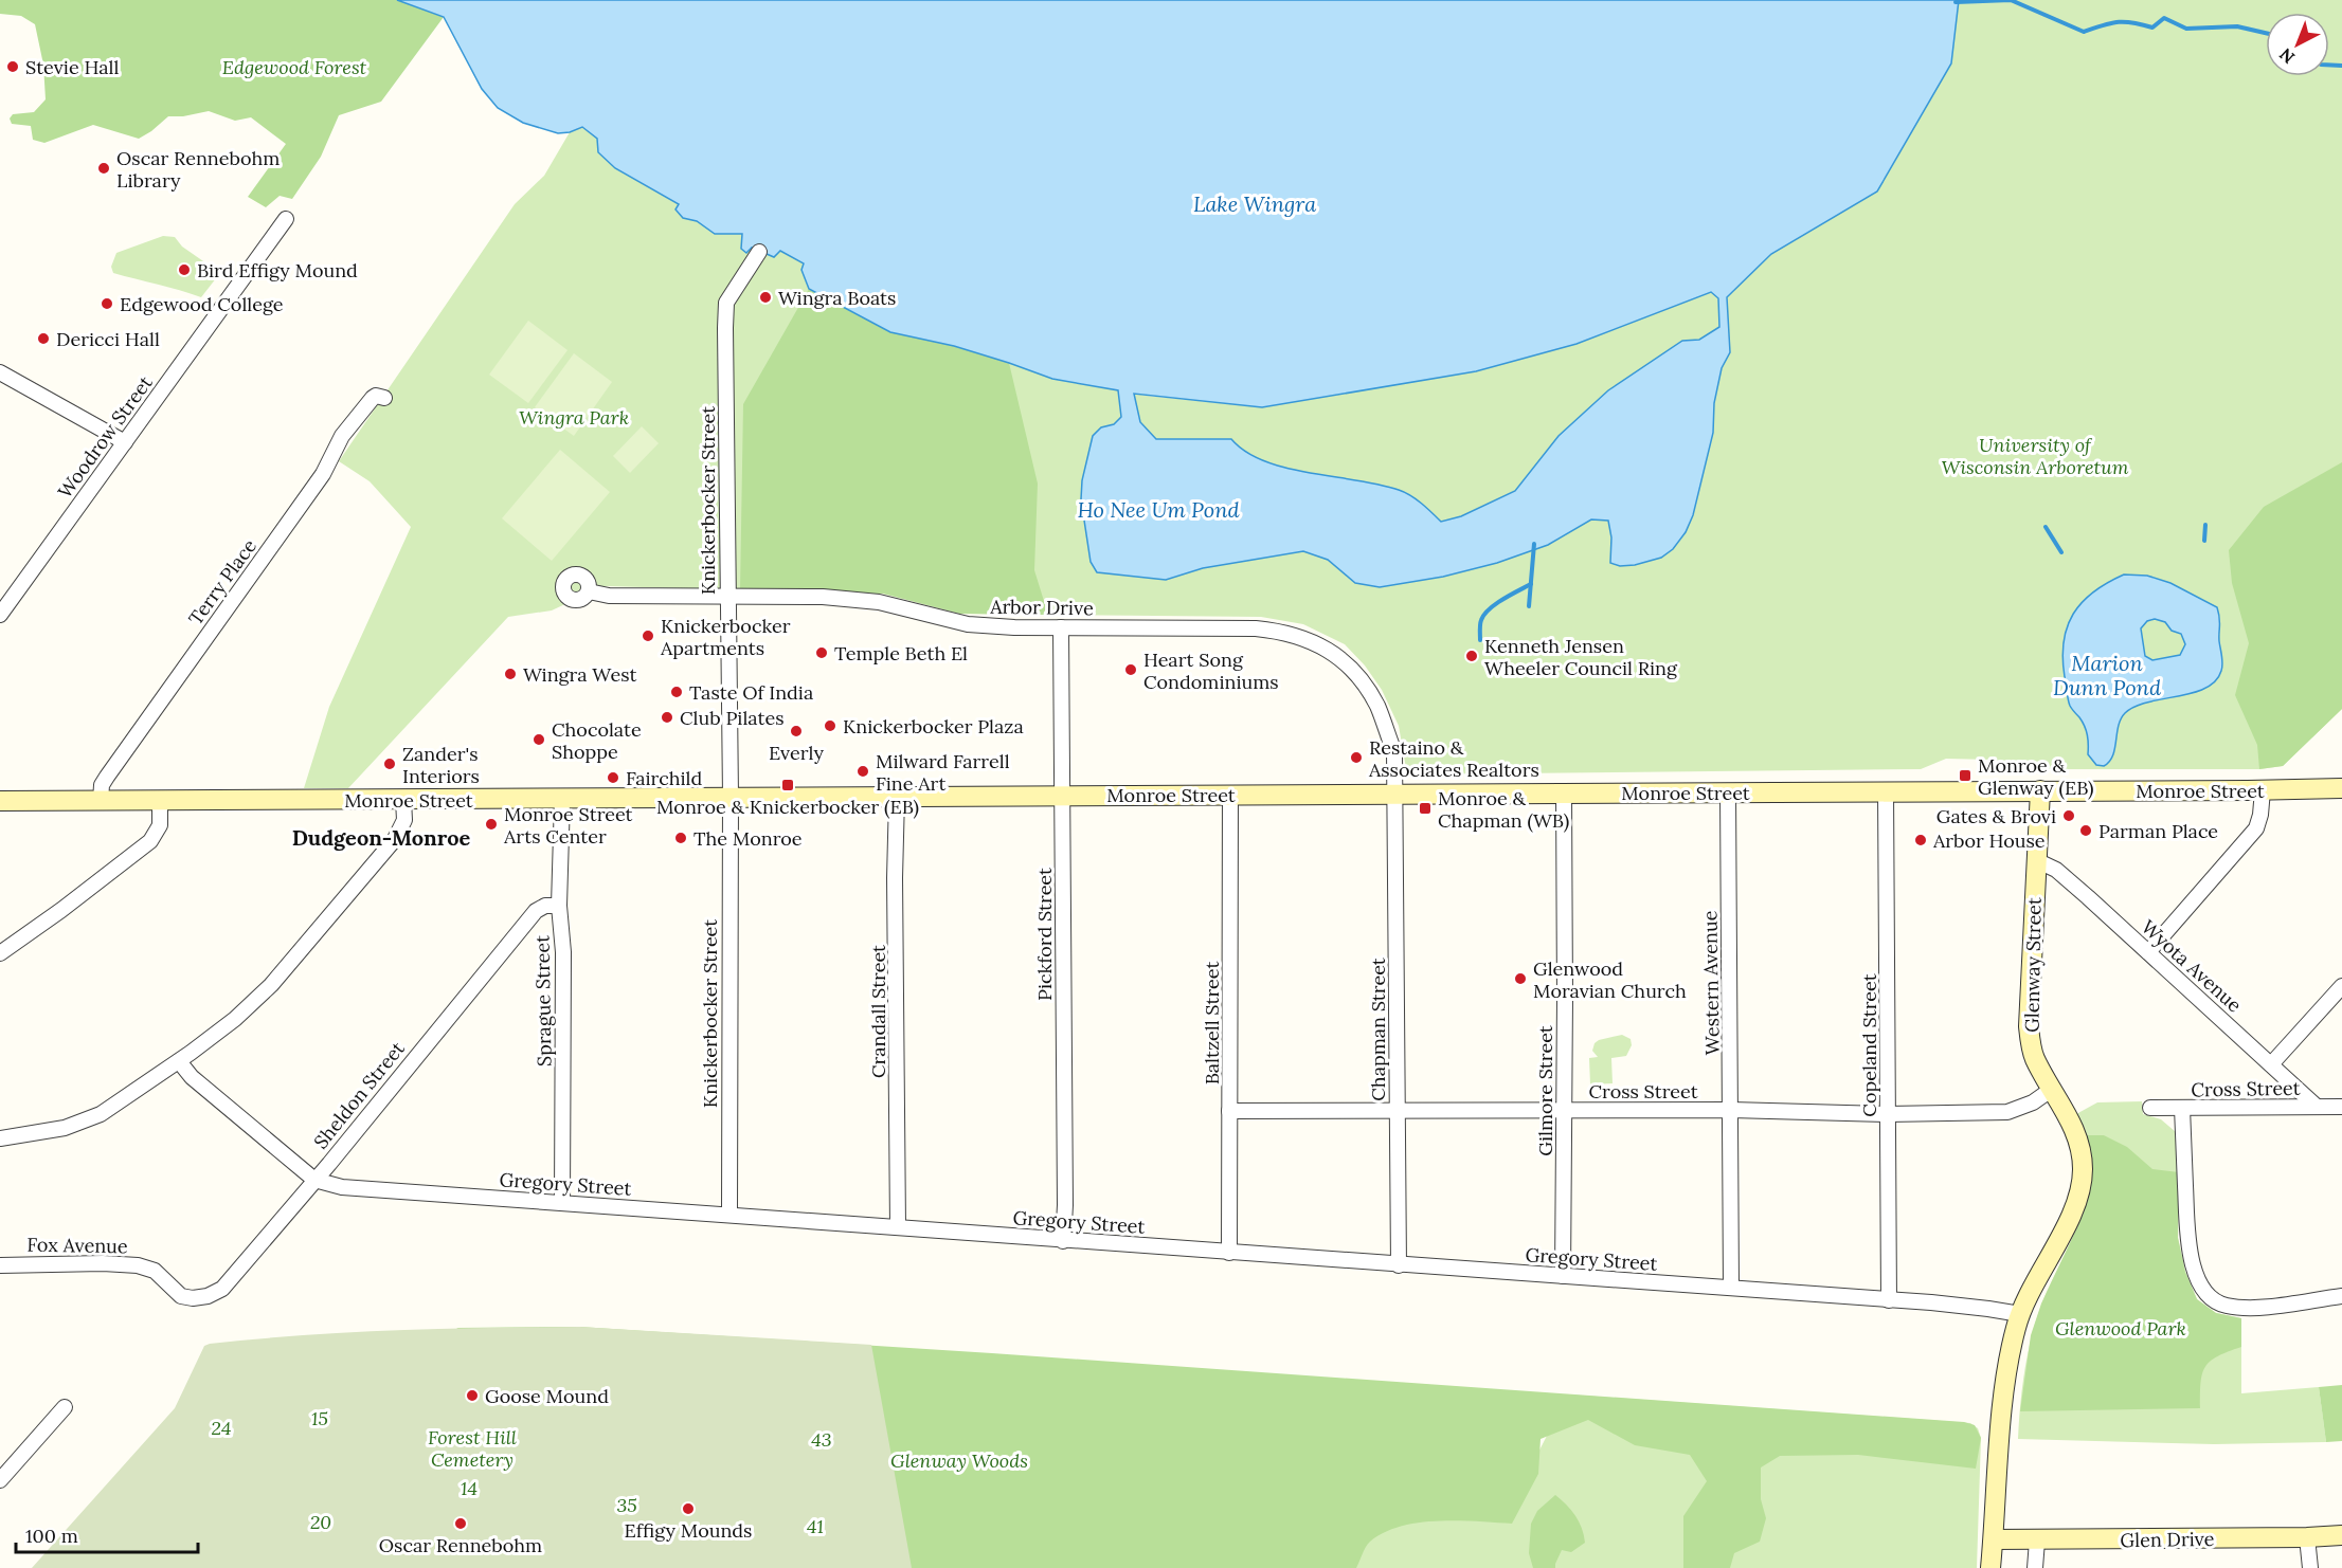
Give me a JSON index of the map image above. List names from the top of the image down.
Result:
{
  "streets": {
    "main road": ["Monroe Street", "Glenway Street", "Glen Drive"],
    "street": [
      "Woodrow Street",
      "Knickerbocker Street",
      "Terry Place",
      "Arbor Drive",
      "Pickford Street",
      "Wyota Avenue",
      "Western Avenue",
      "Sprague Street",
      "Crandall Street",
      "Baltzell Street",
      "Chapman Street",
      "Copeland Street",
      "Cross Street",
      "Gilmore Street",
      "Sheldon Street",
      "Gregory Street",
      "Fox Avenue"
    ]
  },
  "crossings": [
    ["Knickerbocker Street", "Arbor Drive"],
    ["Knickerbocker Street", "Monroe Street"],
    ["Knickerbocker Street", "Gregory Street"],
    ["Terry Place", "Monroe Street"],
    ["Arbor Drive", "Monroe Street"],
    ["Arbor Drive", "Pickford Street"],
    ["Arbor Drive", "Chapman Street"],
    ["Monroe Street", "Pickford Street"],
    ["Monroe Street", "Glenway Street"],
    ["Monroe Street", "Western Avenue"],
    ["Monroe Street", "Sprague Street"],
    ["Monroe Street", "Crandall Street"],
    ["Monroe Street", "Baltzell Street"],
    ["Monroe Street", "Chapman Street"],
    ["Monroe Street", "Copeland Street"],
    ["Monroe Street", "Gilmore Street"],
    ["Pickford Street", "Gregory Street"],
    ["Glenway Street", "Wyota Avenue"],
    ["Glenway Street", "Cross Street"],
    ["Glenway Street", "Gregory Street"],
    ["Glenway Street", "Glen Drive"],
    ["Wyota Avenue", "Cross Street"],
    ["Western Avenue", "Cross Street"],
    ["Western Avenue", "Gregory Street"],
    ["Sprague Street", "Sheldon Street"],
    ["Sprague Street", "Gregory Street"],
    ["Crandall Street", "Gregory Street"],
    ["Baltzell Street", "Cross Street"],
    ["Baltzell Street", "Gregory Street"],
    ["Chapman Street", "Cross Street"],
    ["Chapman Street", "Gregory Street"],
    ["Copeland Street", "Cross Street"],
    ["Copeland Street", "Gregory Street"],
    ["Cross Street", "Gilmore Street"],
    ["Gilmore Street", "Gregory Street"],
    ["Sheldon Street", "Gregory Street"],
    ["Sheldon Street", "Fox Avenue"]
  ],
  "districts": ["Dudgeon-Monroe"],
  "water": ["Lake Wingra", "Ho Nee Um Pond", "Marion Dunn Pond"],
  "parks": [
    "Edgewood Forest",
    "Wingra Park",
    "University of Wisconsin Arboretum",
    "Glenwood Park",
    "15",
    "24",
    "Forest Hill Cemetery",
    "43",
    "Glenway Woods",
    "14",
    "35",
    "20",
    "41"
  ],
  "places": {
    "other": [
      "Stevie Hall",
      "Oscar Rennebohm Library",
      "Bird Effigy Mound",
      "Wingra Boats",
      "Edgewood College",
      "Dericci Hall",
      "Knickerbocker Apartments",
      "Temple Beth El",
      "Kenneth Jensen Wheeler Council Ring",
      "Heart Song Condominiums",
      "Wingra West",
      "Taste Of India",
      "Club Pilates",
      "Knickerbocker Plaza",
      "Everly",
      "Chocolate Shoppe",
      "Restaino & Associates Realtors",
      "Zander's Interiors",
      "Milward Farrell Fine Art",
      "Fairchild",
      "Gates & Brovi",
      "Monroe Street Arts Center",
      "Parman Place",
      "The Monroe",
      "Arbor House",
      "Glenwood Moravian Church",
      "Goose Mound",
      "Effigy Mounds",
      "Oscar Rennebohm"
    ],
    "transit": ["Monroe & Glenway (EB)", "Monroe & Knickerbocker (EB)", "Monroe & Chapman (WB)"]
  },
  "scale_bar": "100 m",
  "north": "bottom left"
}
